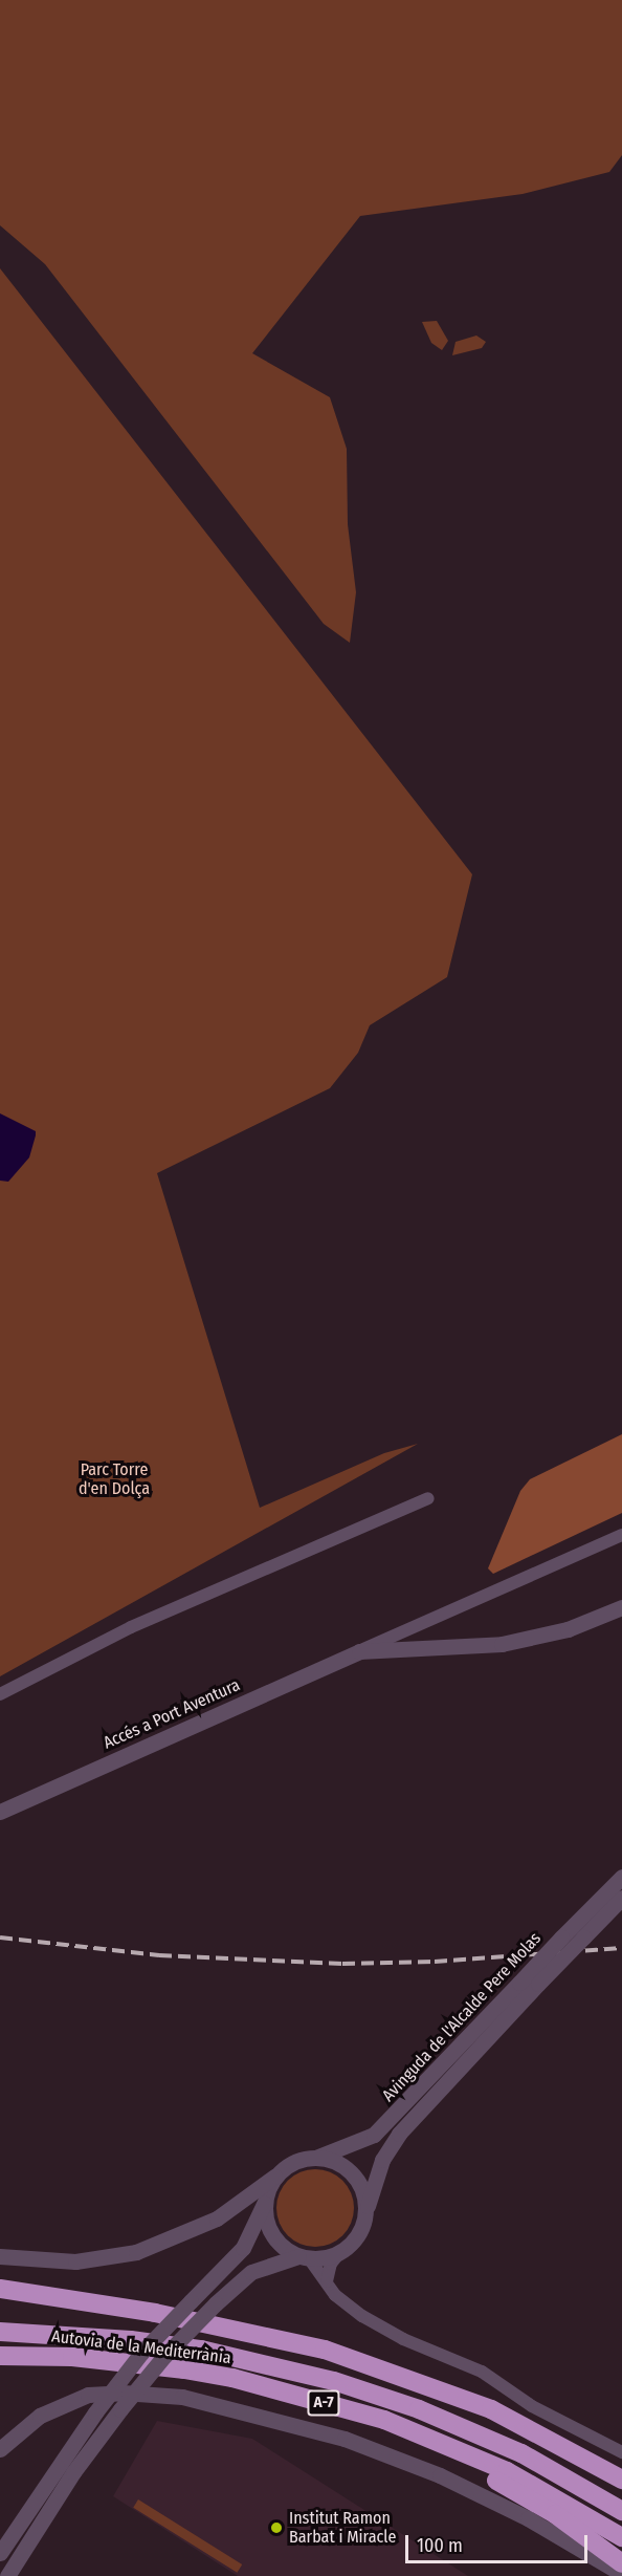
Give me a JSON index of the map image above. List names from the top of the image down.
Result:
{
  "streets": {
    "highway": ["Autovia de la Mediterrània", "A-7"],
    "street": ["Accés a Port Aventura", "Avinguda de l'Alcalde Pere Molas"]
  },
  "parks": ["Parc Torre d'en Dolça"],
  "places": ["Institut Ramon Barbat i Miracle"],
  "scale_bar": "100 m"
}
